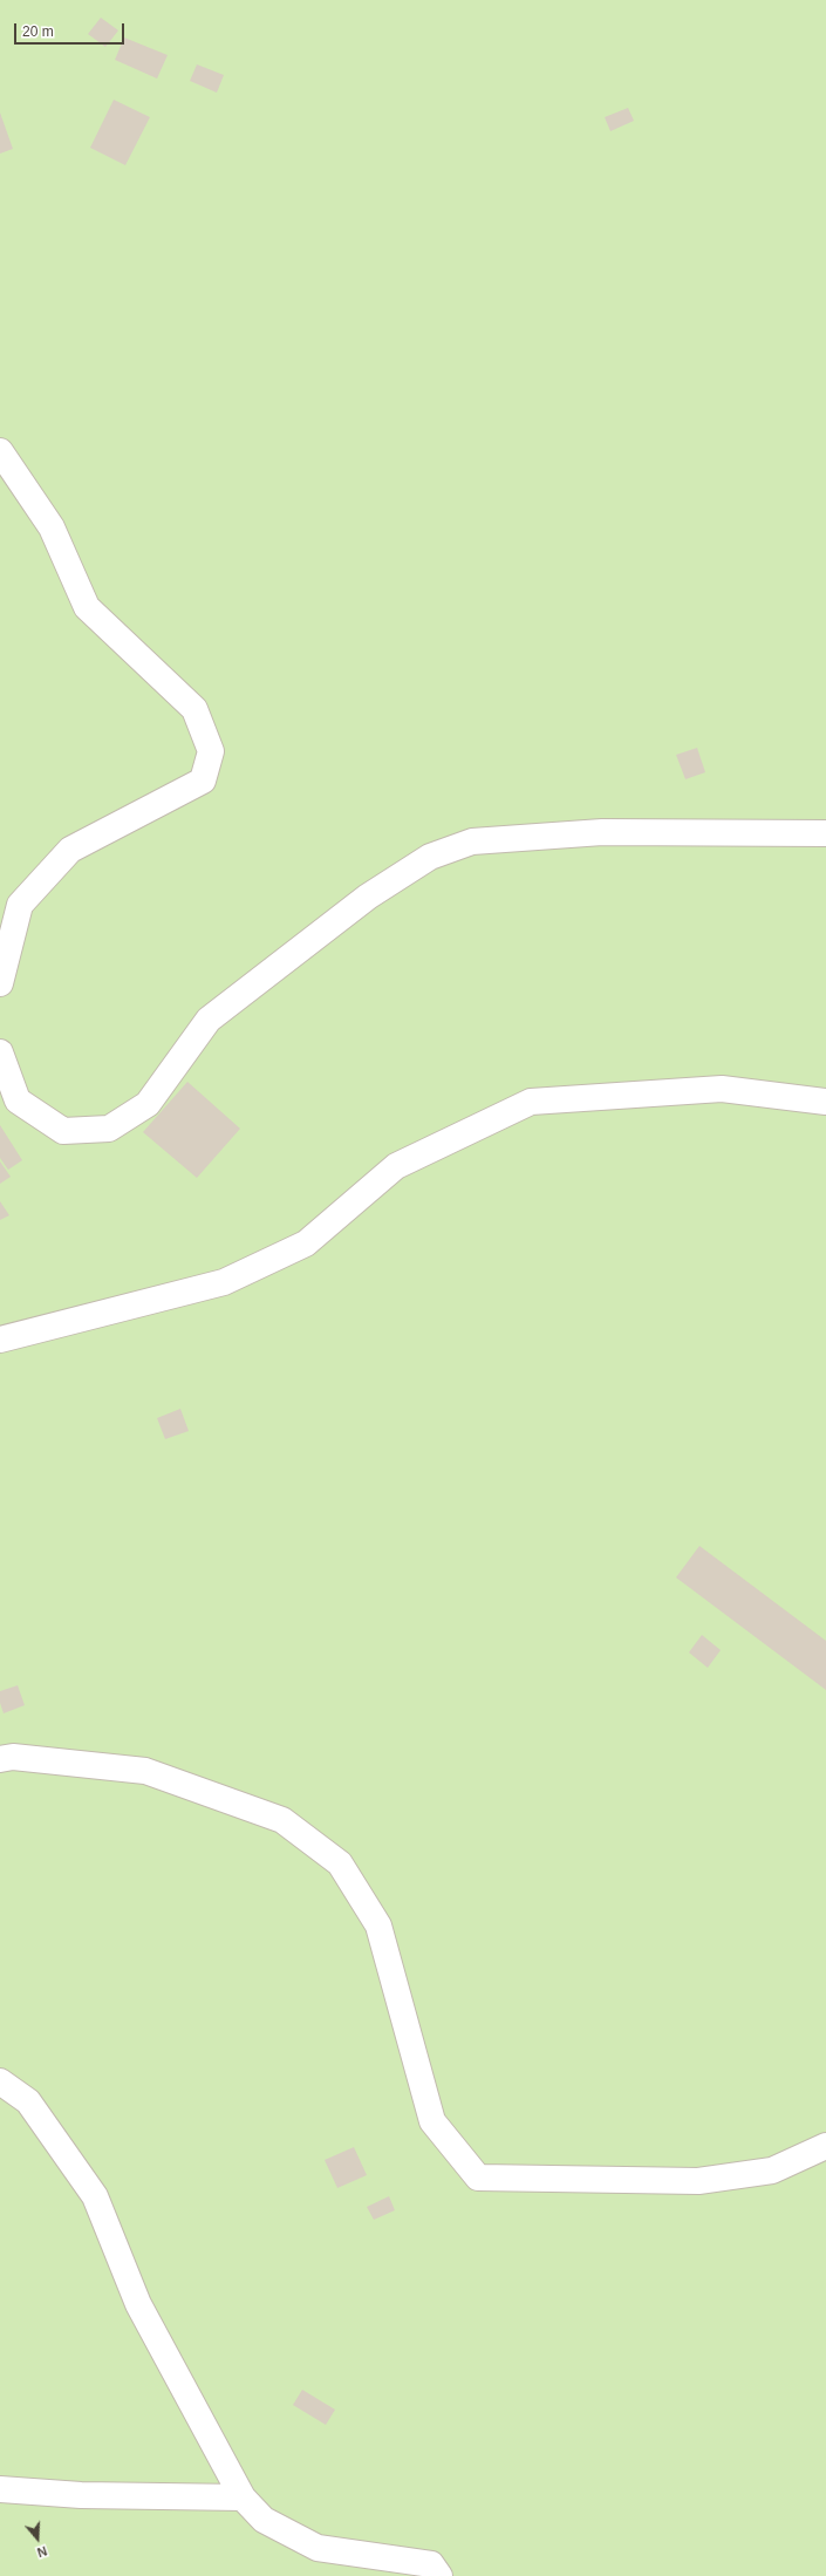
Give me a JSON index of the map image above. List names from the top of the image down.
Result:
{
  "scale_bar": "20 m",
  "north": "bottom"
}
